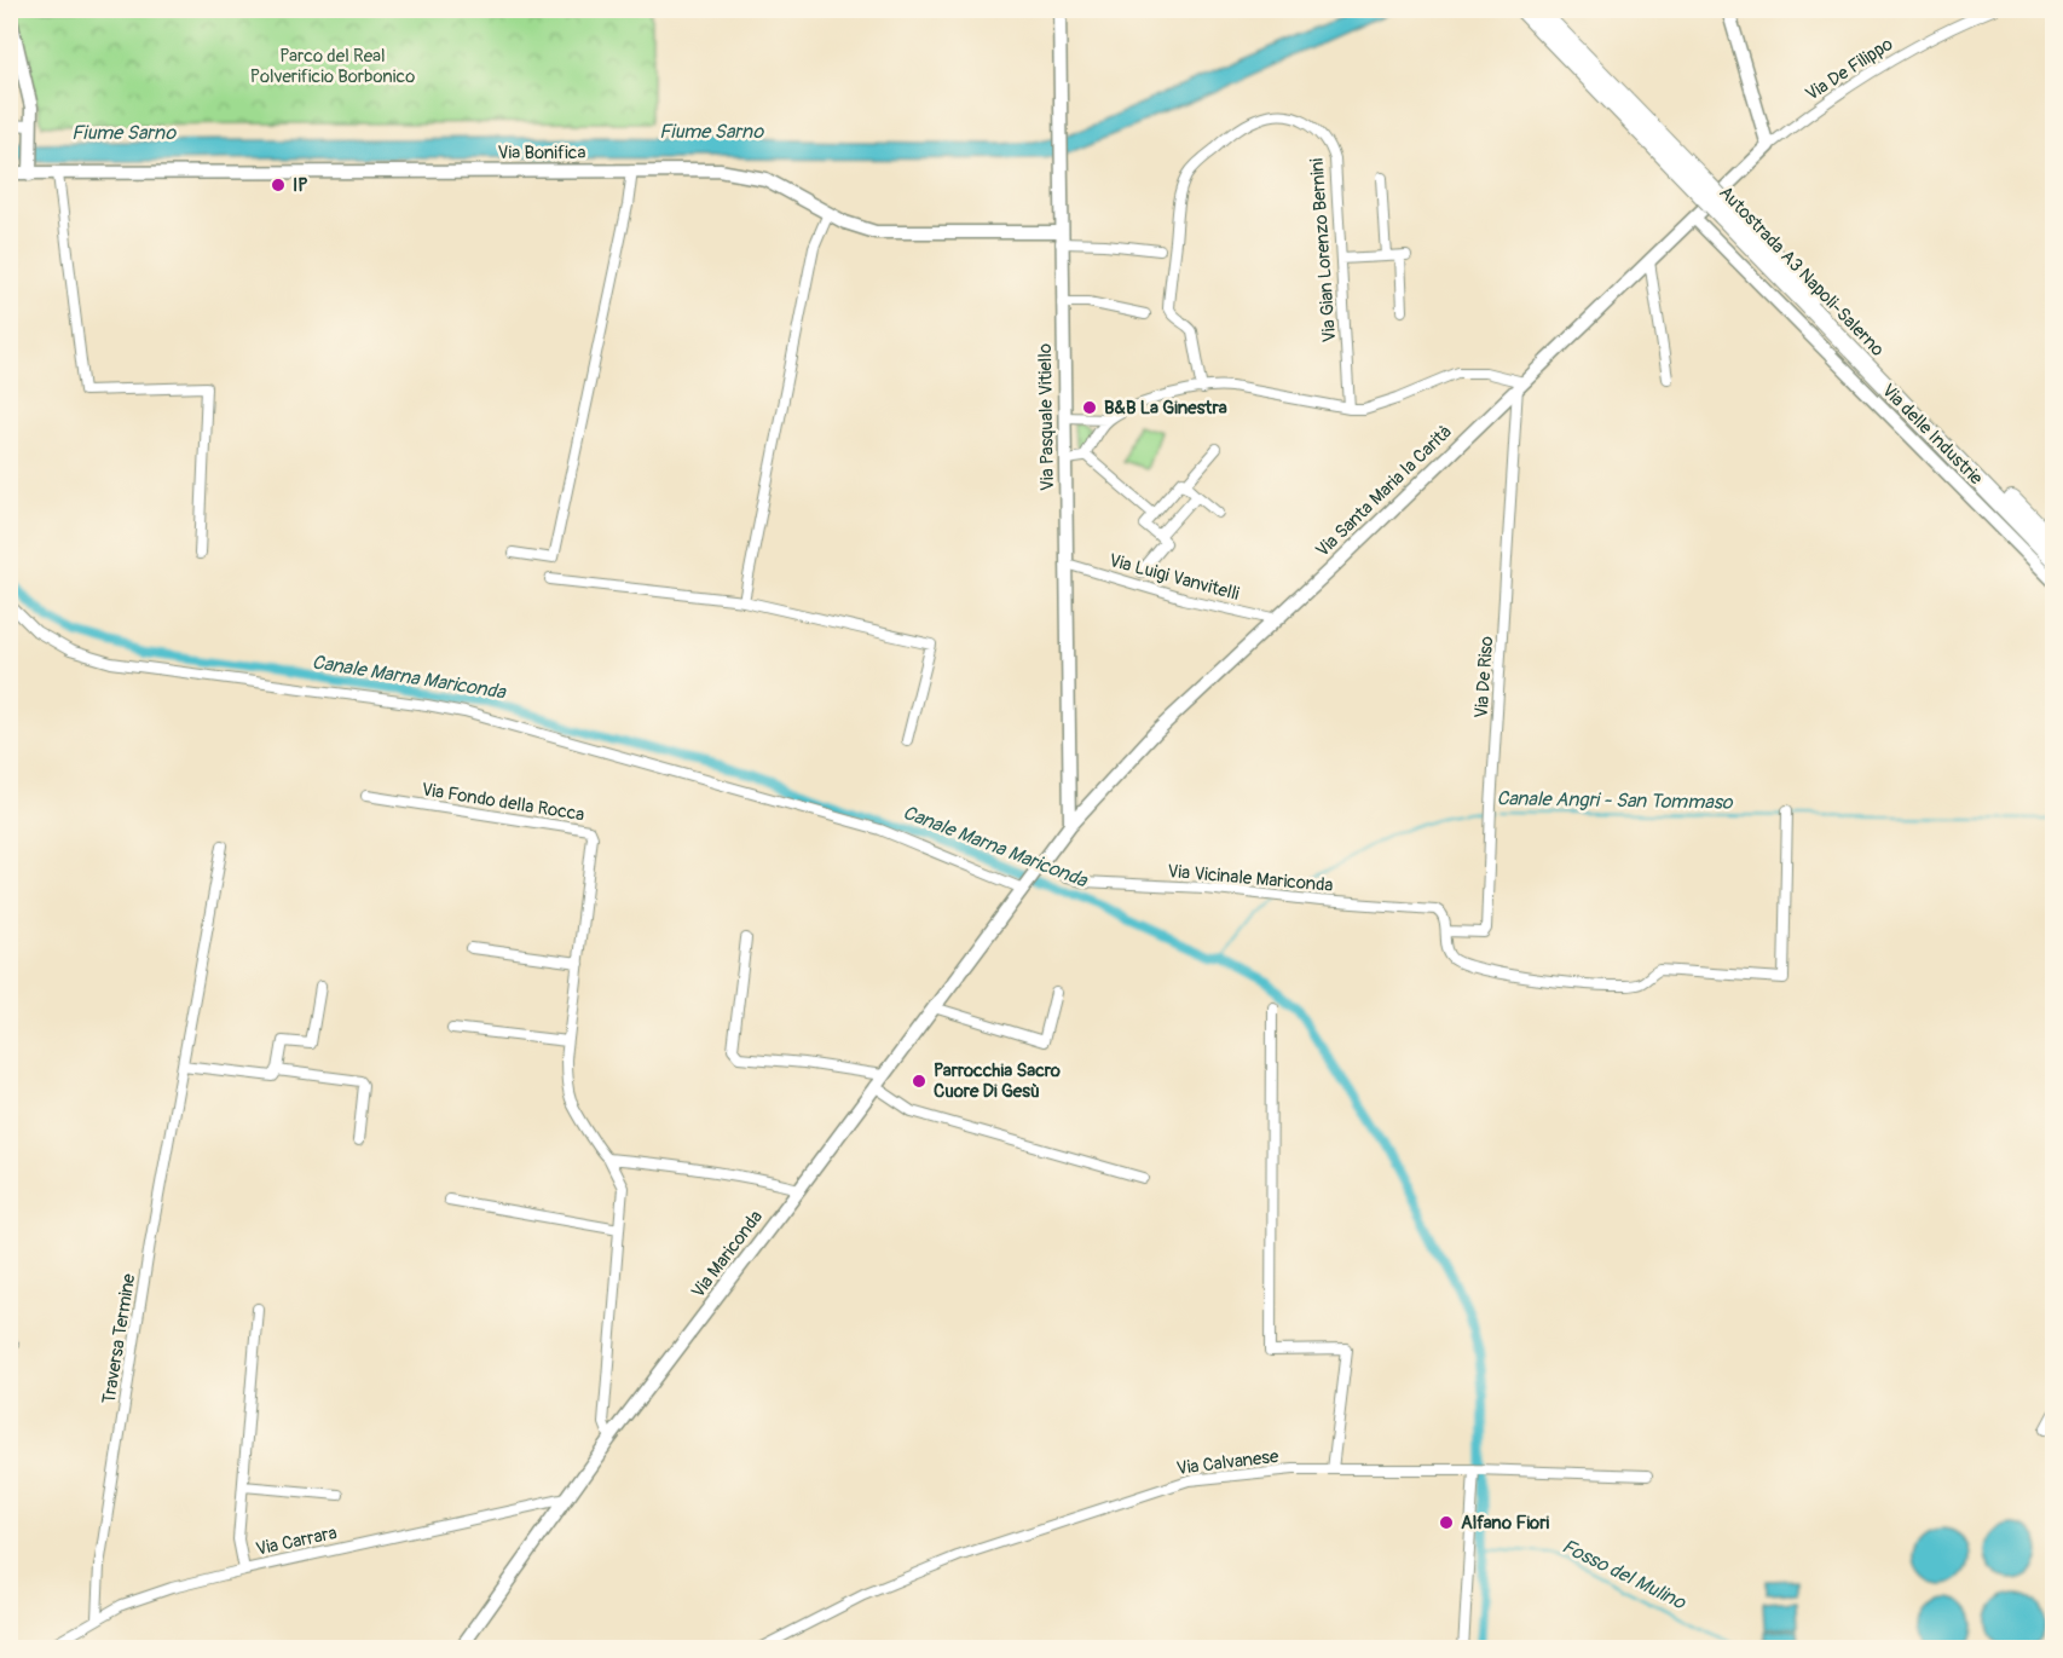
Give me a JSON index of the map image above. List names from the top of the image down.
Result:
{
  "streets": {
    "highway": ["Autostrada A3 Napoli-Salerno"],
    "street": [
      "Via De Filippo",
      "Via Bonifica",
      "Via Gian Lorenzo Bernini",
      "Via Pasquale Vitiello",
      "Via delle Industrie",
      "Via Santa Maria la Carità",
      "Via Luigi Vanvitelli",
      "Via De Riso",
      "Via Fondo della Rocca",
      "Via Vicinale Mariconda",
      "Via Mariconda",
      "Traversa Termine",
      "Via Calvanese",
      "Via Carrara"
    ]
  },
  "crossings": [
    ["Via De Filippo", "Via Santa Maria la Carità"],
    ["Via Bonifica", "Via Pasquale Vitiello"],
    ["Via Pasquale Vitiello", "Via Santa Maria la Carità"],
    ["Via Pasquale Vitiello", "Via Luigi Vanvitelli"],
    ["Via delle Industrie", "Via Santa Maria la Carità"],
    ["Via Santa Maria la Carità", "Via Luigi Vanvitelli"],
    ["Via Santa Maria la Carità", "Via De Riso"],
    ["Via Santa Maria la Carità", "Via Vicinale Mariconda"],
    ["Via Santa Maria la Carità", "Via Mariconda"],
    ["Via De Riso", "Via Vicinale Mariconda"],
    ["Via Fondo della Rocca", "Via Mariconda"],
    ["Via Mariconda", "Via Carrara"],
    ["Traversa Termine", "Via Carrara"]
  ],
  "water": [
    "Fiume Sarno",
    "Canale Marna Mariconda",
    "Canale Angri - San Tommaso",
    "Fosso del Mulino"
  ],
  "parks": ["Parco del Real Polverificio Borbonico"],
  "places": [
    "IP",
    "B&B La Ginestra",
    "Parrocchia Sacro Cuore Di Gesù",
    "Alfano Fiori"
  ]
}
